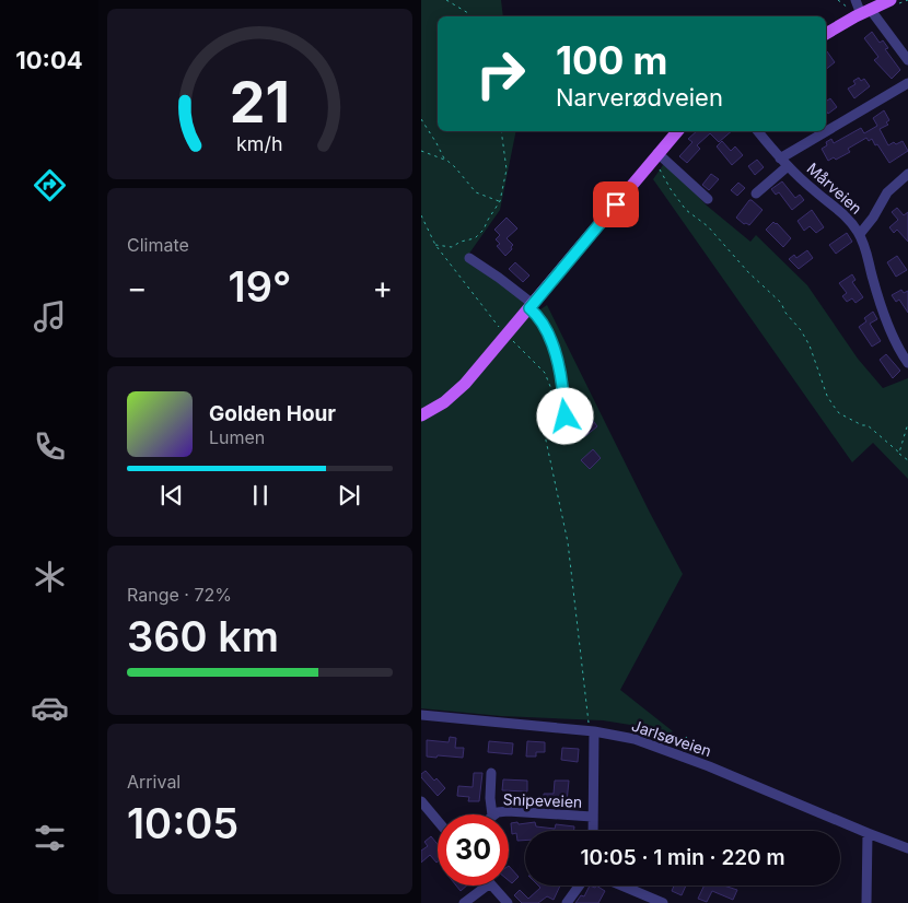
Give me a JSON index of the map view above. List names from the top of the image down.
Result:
{
  "streets": {
    "street": ["Mårveien", "Jarlsøveien", "Snipeveien"]
  },
  "page": {
    "tabs": "10:04",
    "turn": ["100 m", "Narverødveien"],
    "tile": [
      "Climate",
      ["Range · 72%", "360 km"],
      ["Arrival", "10:05"]
    ],
    "heat": ["−", "19°", "+"],
    "song": ["Golden Hour", "Lumen"],
    "limit": "30",
    "trip": "10:05 · 1 min · 220 m",
    "gauge": ["21", "km/h"]
  }
}
